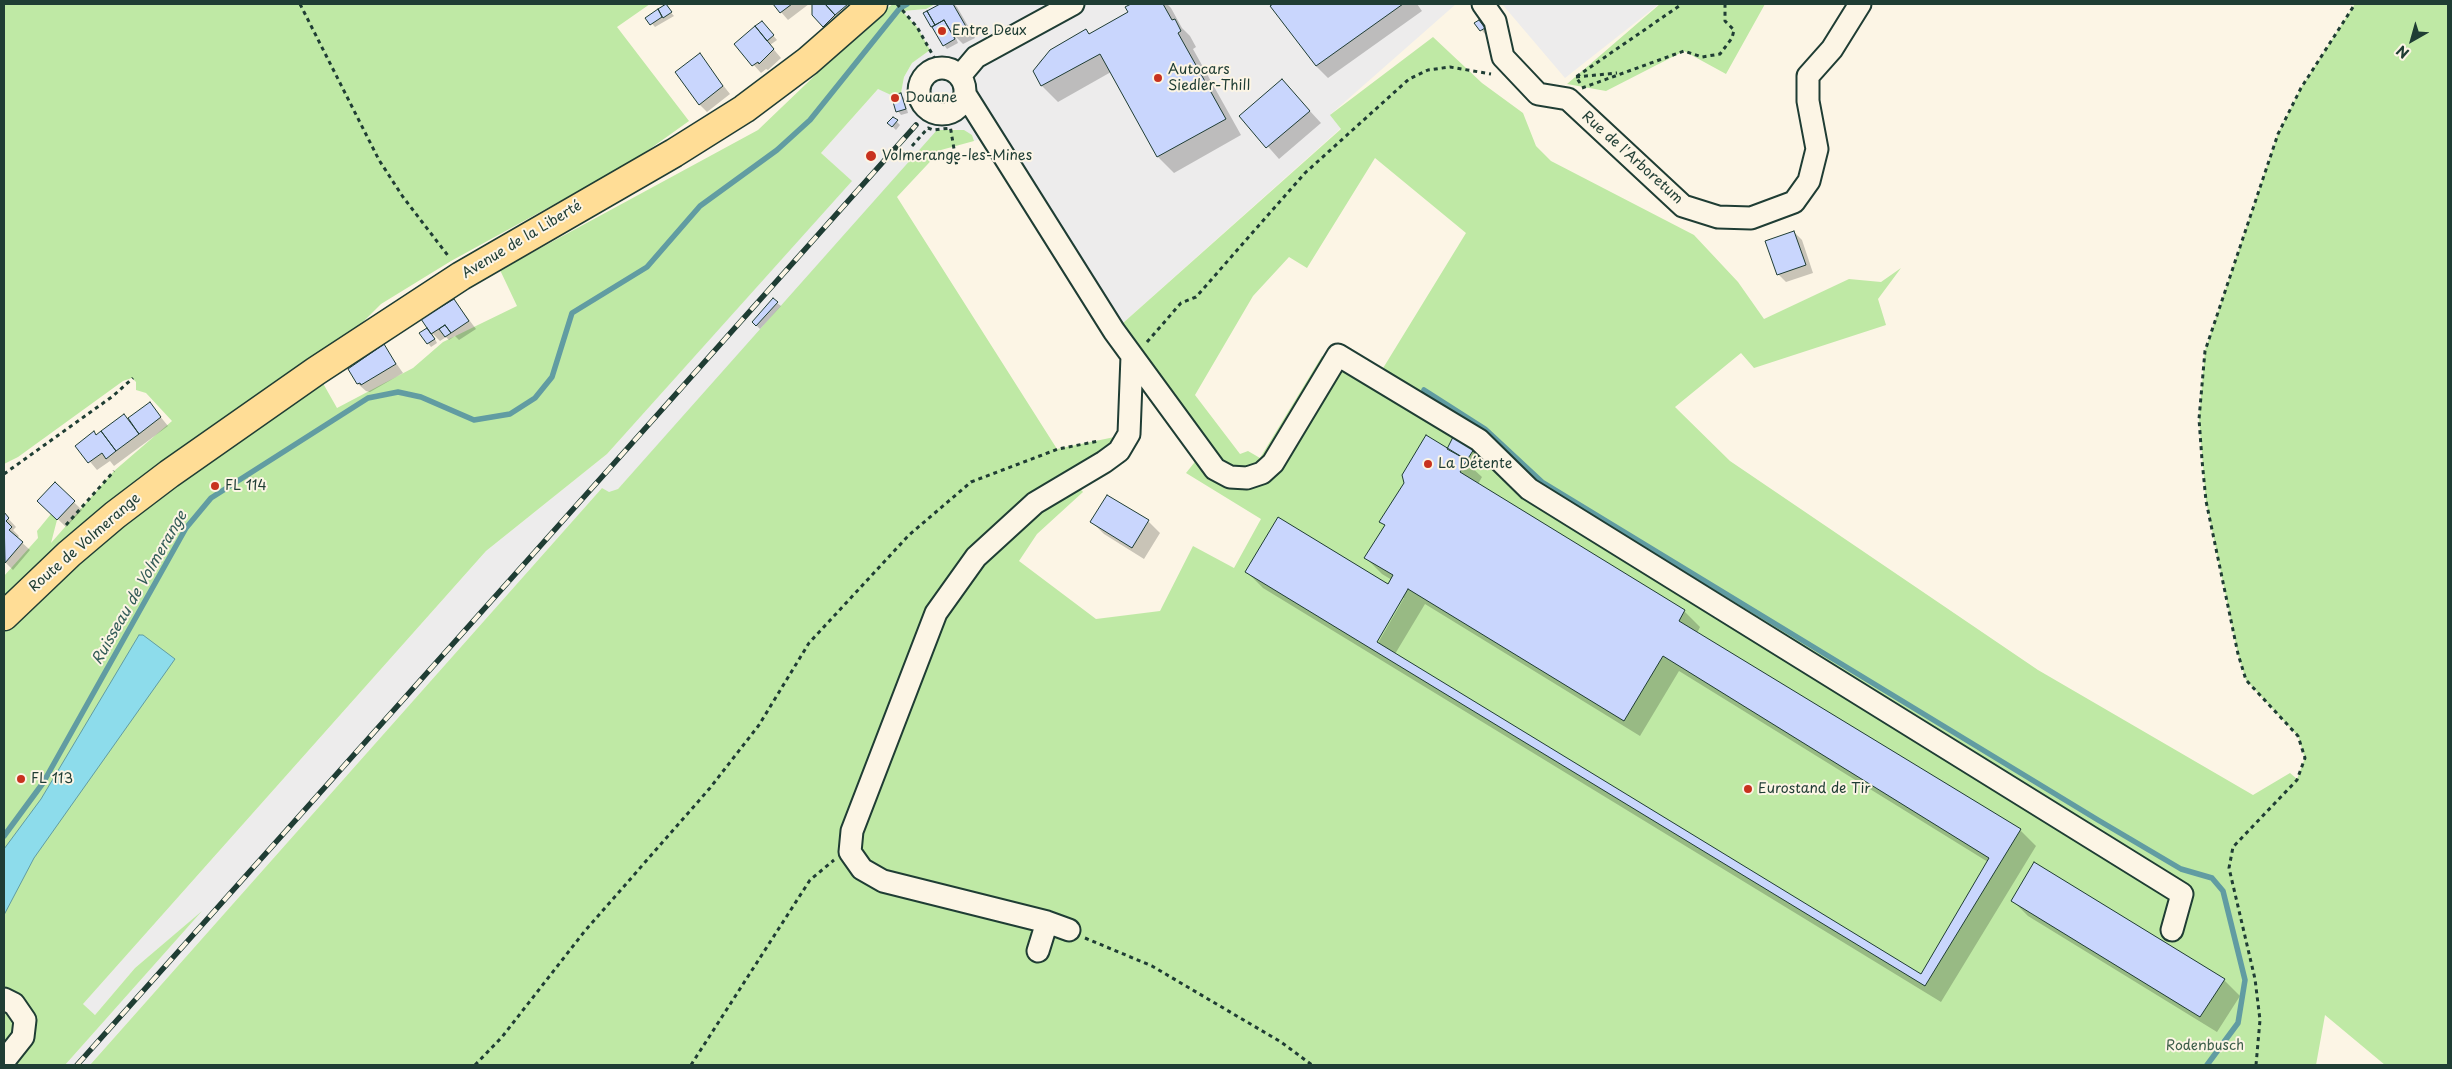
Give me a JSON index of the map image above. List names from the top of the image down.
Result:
{
  "streets": {
    "main road": ["Avenue de la Liberté", "Route de Volmerange"],
    "street": ["Rue de l'Arboretum"]
  },
  "crossings": [
    ["Avenue de la Liberté", "Route de Volmerange"]
  ],
  "water": ["Ruisseau de Volmerange"],
  "parks": ["Rodenbusch"],
  "places": [
    "Entre Deux",
    "Autocars Siedler-Thill",
    "Douane",
    "Volmerange-les-Mines",
    "La Détente",
    "FL 114",
    "FL 113",
    "Eurostand de Tir"
  ],
  "north": "bottom left"
}
